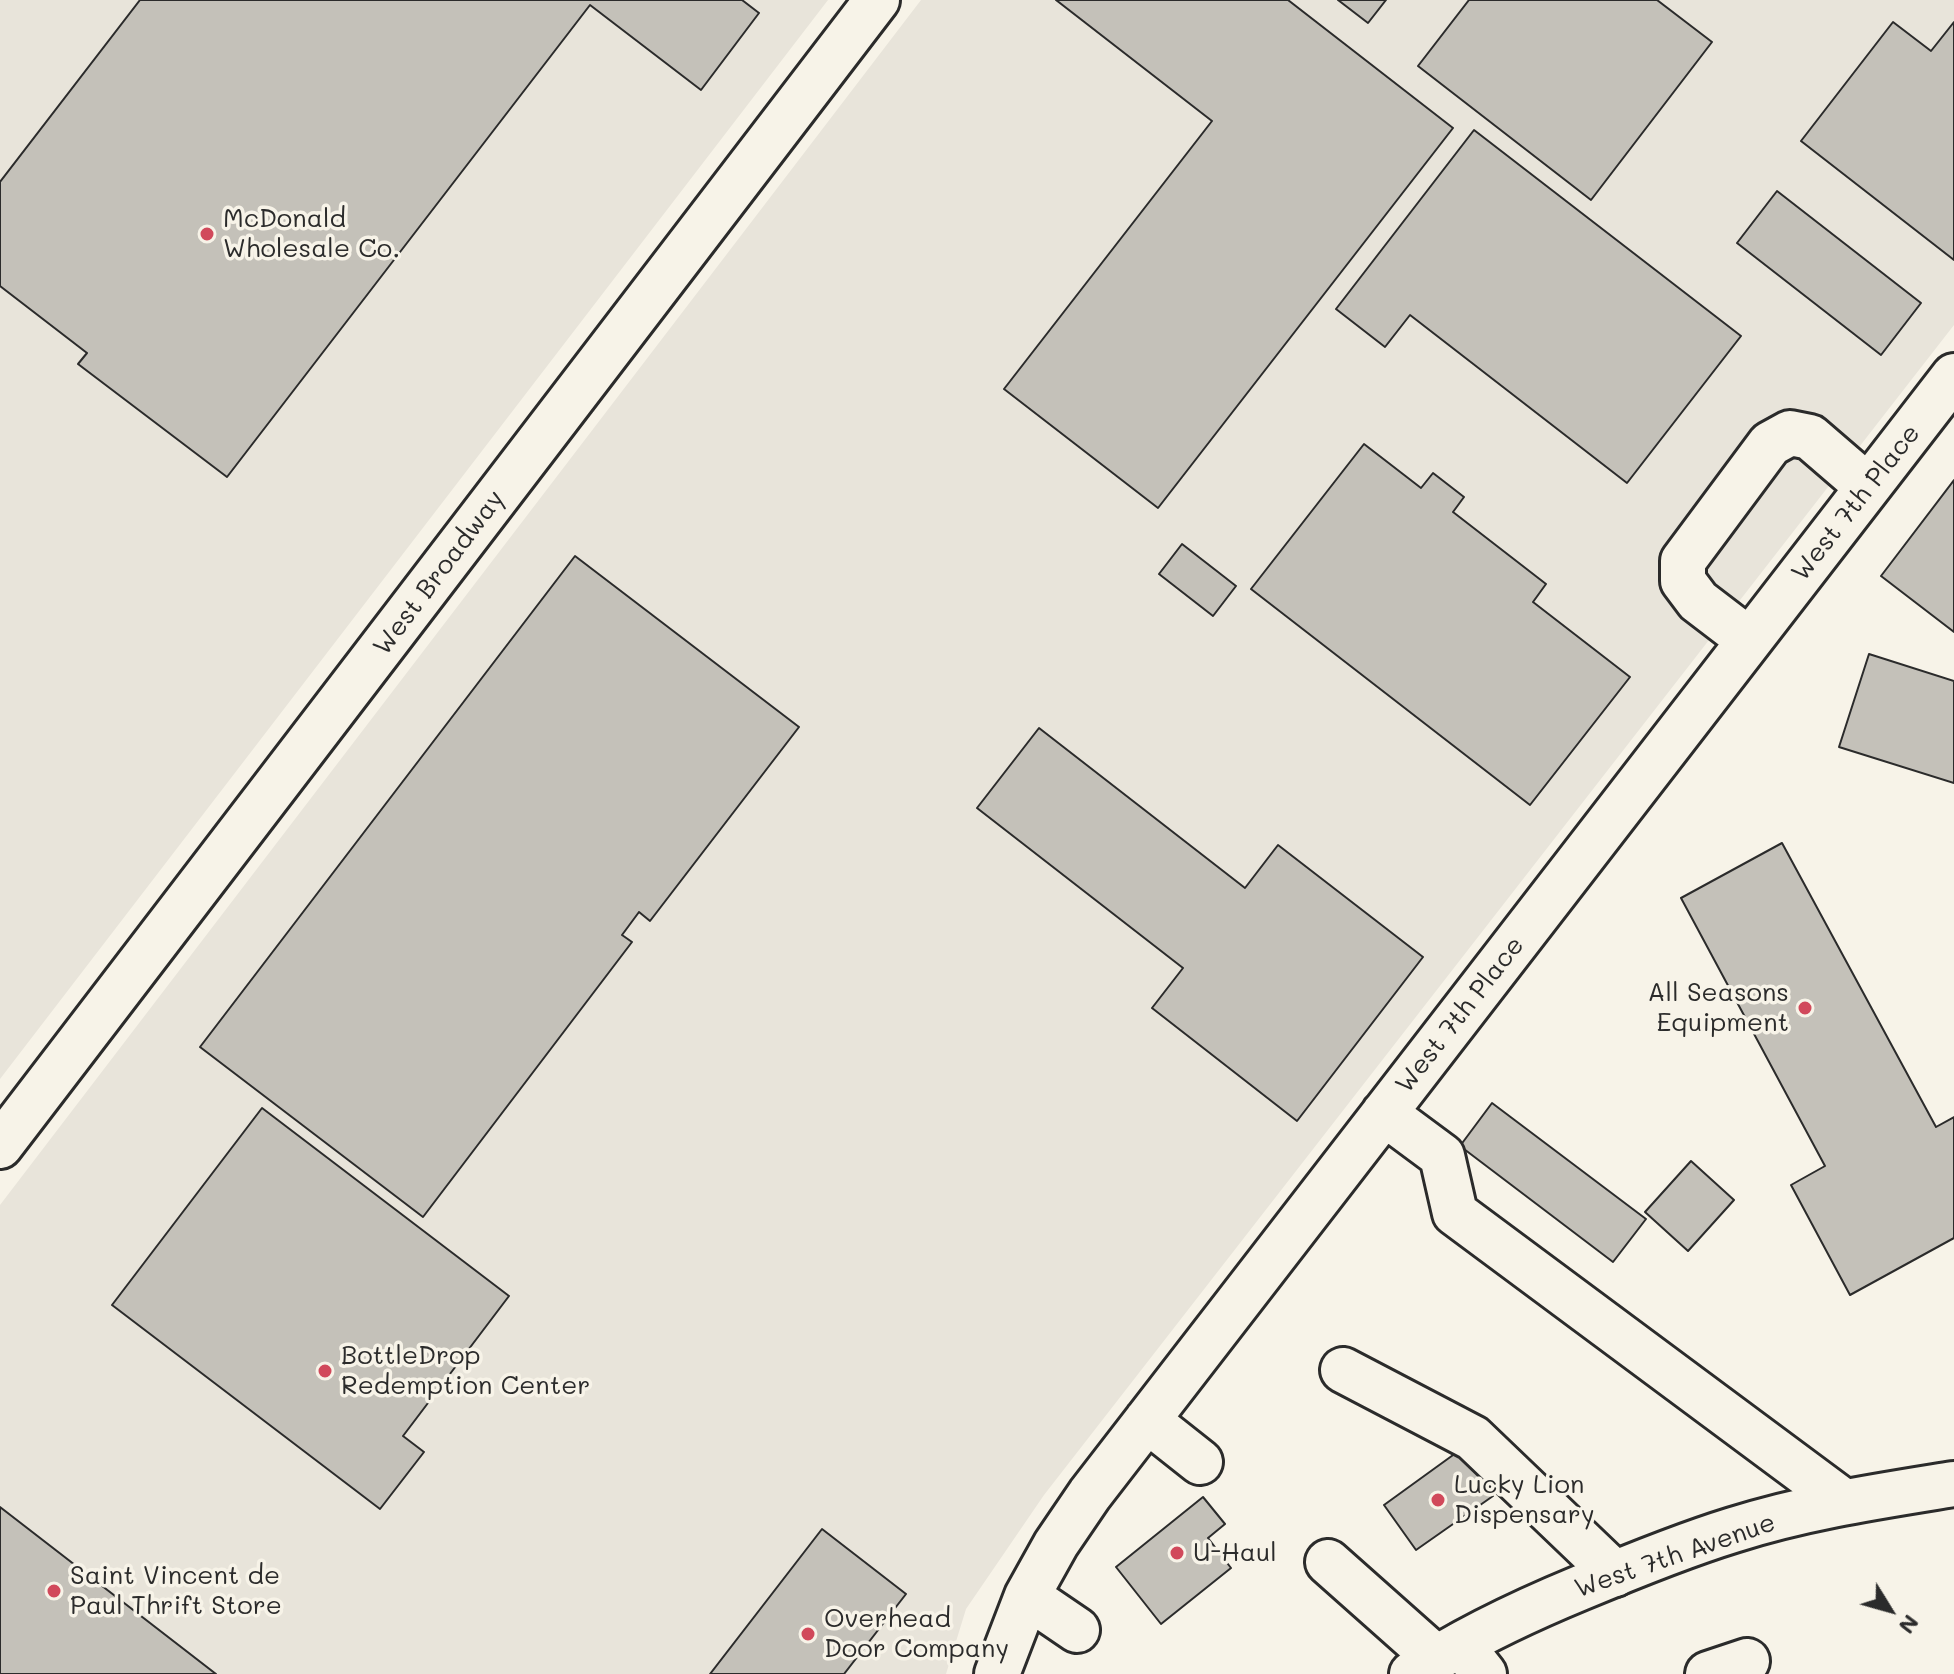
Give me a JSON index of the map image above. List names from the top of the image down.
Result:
{
  "streets": {
    "street": ["West 7th Place", "West Broadway", "West 7th Avenue"]
  },
  "places": [
    "McDonald Wholesale Co.",
    "All Seasons Equipment",
    "BottleDrop Redemption Center",
    "Lucky Lion Dispensary",
    "U-Haul",
    "Saint Vincent de Paul Thrift Store",
    "Overhead Door Company"
  ],
  "north": "bottom right"
}
